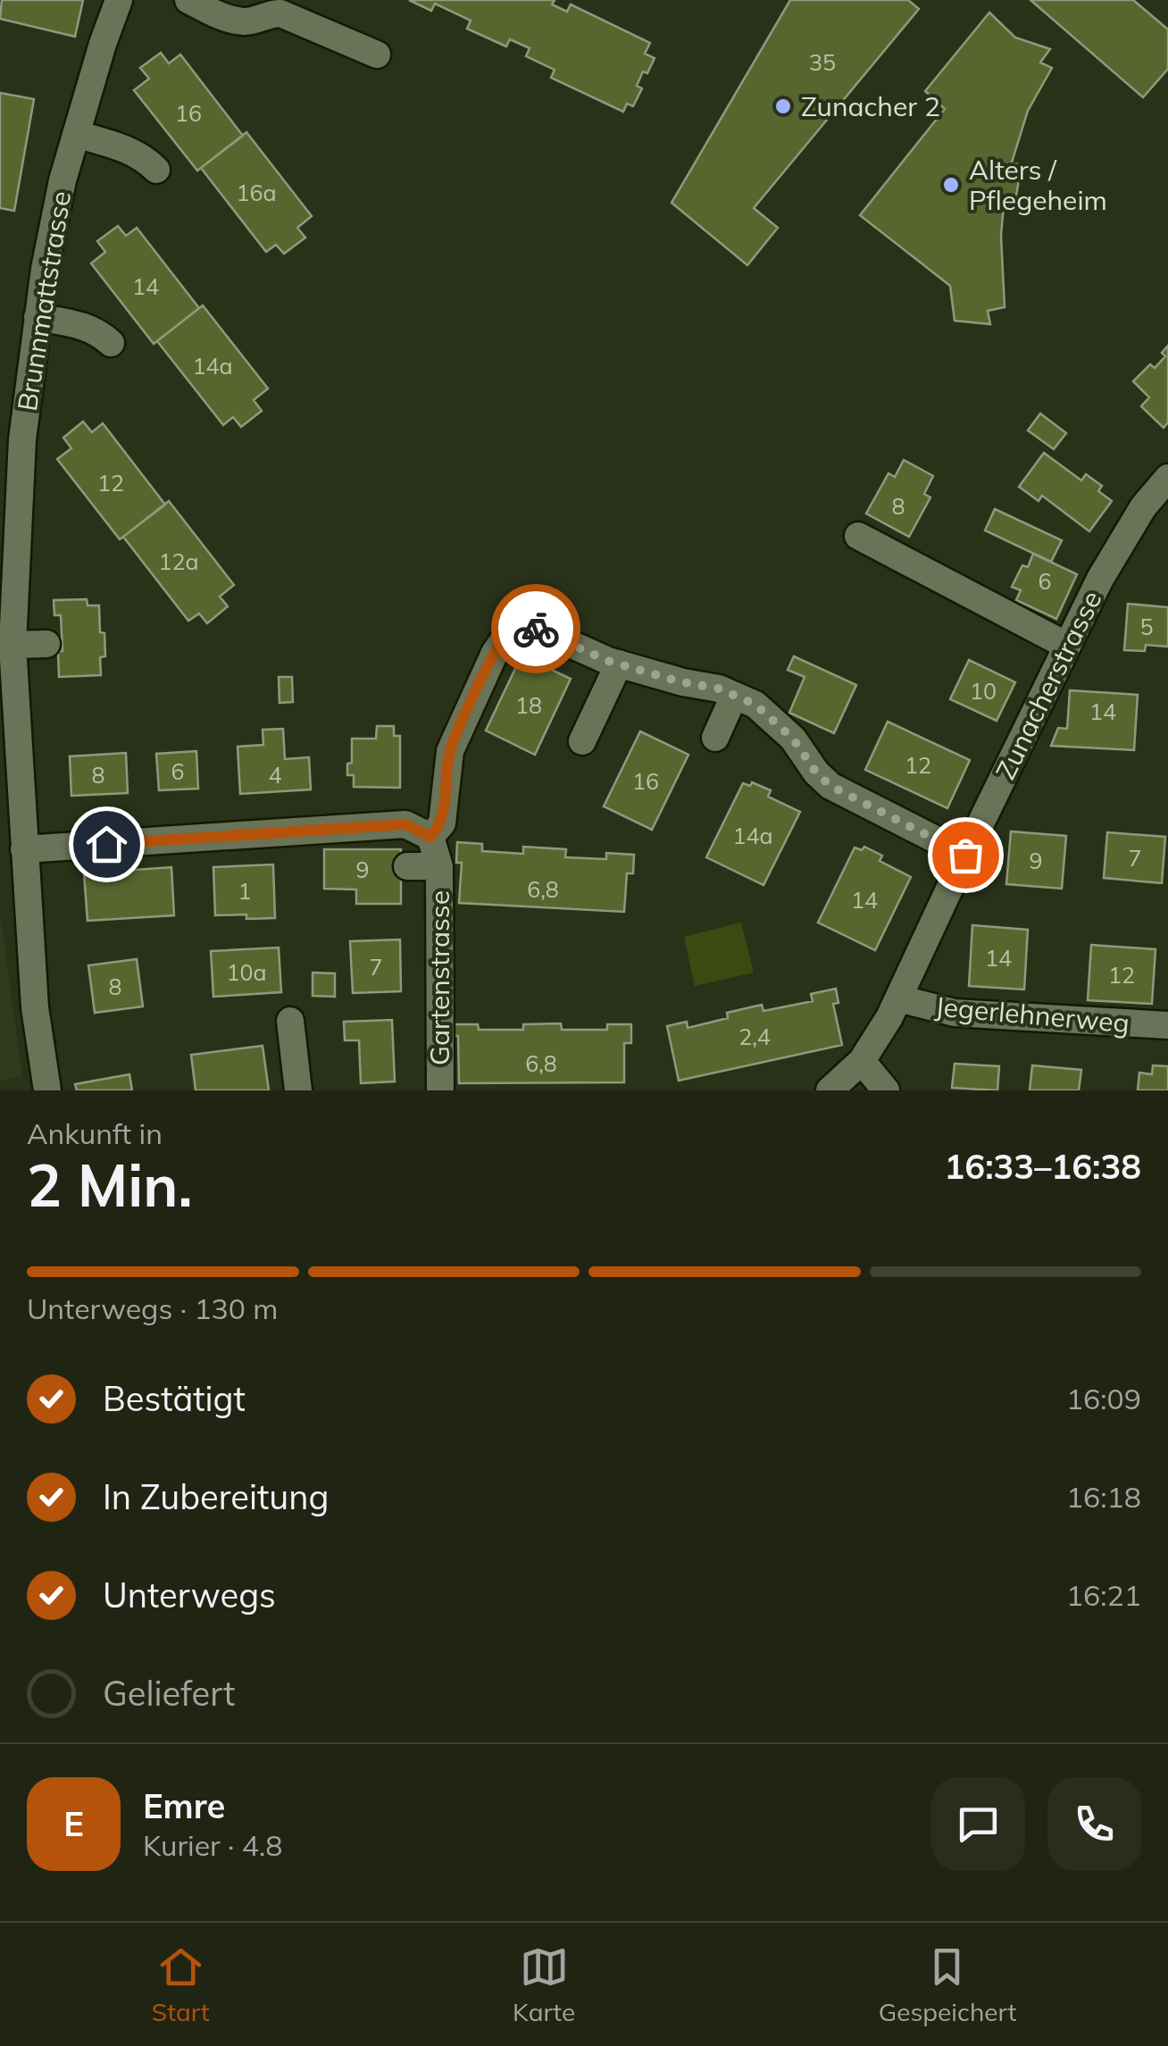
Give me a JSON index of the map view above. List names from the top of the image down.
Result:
{
  "streets": {
    "street": [
      "Brunnmattstrasse",
      "Zunacherstrasse",
      "Gartenstrasse",
      "Jegerlehnerweg"
    ]
  },
  "crossings": [
    ["Zunacherstrasse", "Jegerlehnerweg"]
  ],
  "places": ["Zunacher 2", "Alters / Pflegeheim"],
  "house_numbers": [
    "35",
    "16",
    "16a",
    "14",
    "14a",
    "12",
    "8",
    "12a",
    "6",
    "5",
    "10",
    "18",
    "14",
    "12",
    "6",
    "8",
    "4",
    "16",
    "14a",
    "7",
    "9",
    "9",
    "6,8",
    "1",
    "14",
    "14",
    "7",
    "10a",
    "12",
    "8",
    "2,4",
    "6,8"
  ],
  "page": {
    "heading": ["2 Min.", "Ankunft in", "16:33–16:38"],
    "panel": ["Emre", "Kurier · 4.8"],
    "bar": "Unterwegs · 130 m",
    "list": [
      ["Bestätigt", "16:09"],
      ["In Zubereitung", "16:18"],
      ["Unterwegs", "16:21"],
      "Geliefert"
    ],
    "round": "E",
    "tabs": ["Start", "Karte", "Gespeichert"]
  }
}
